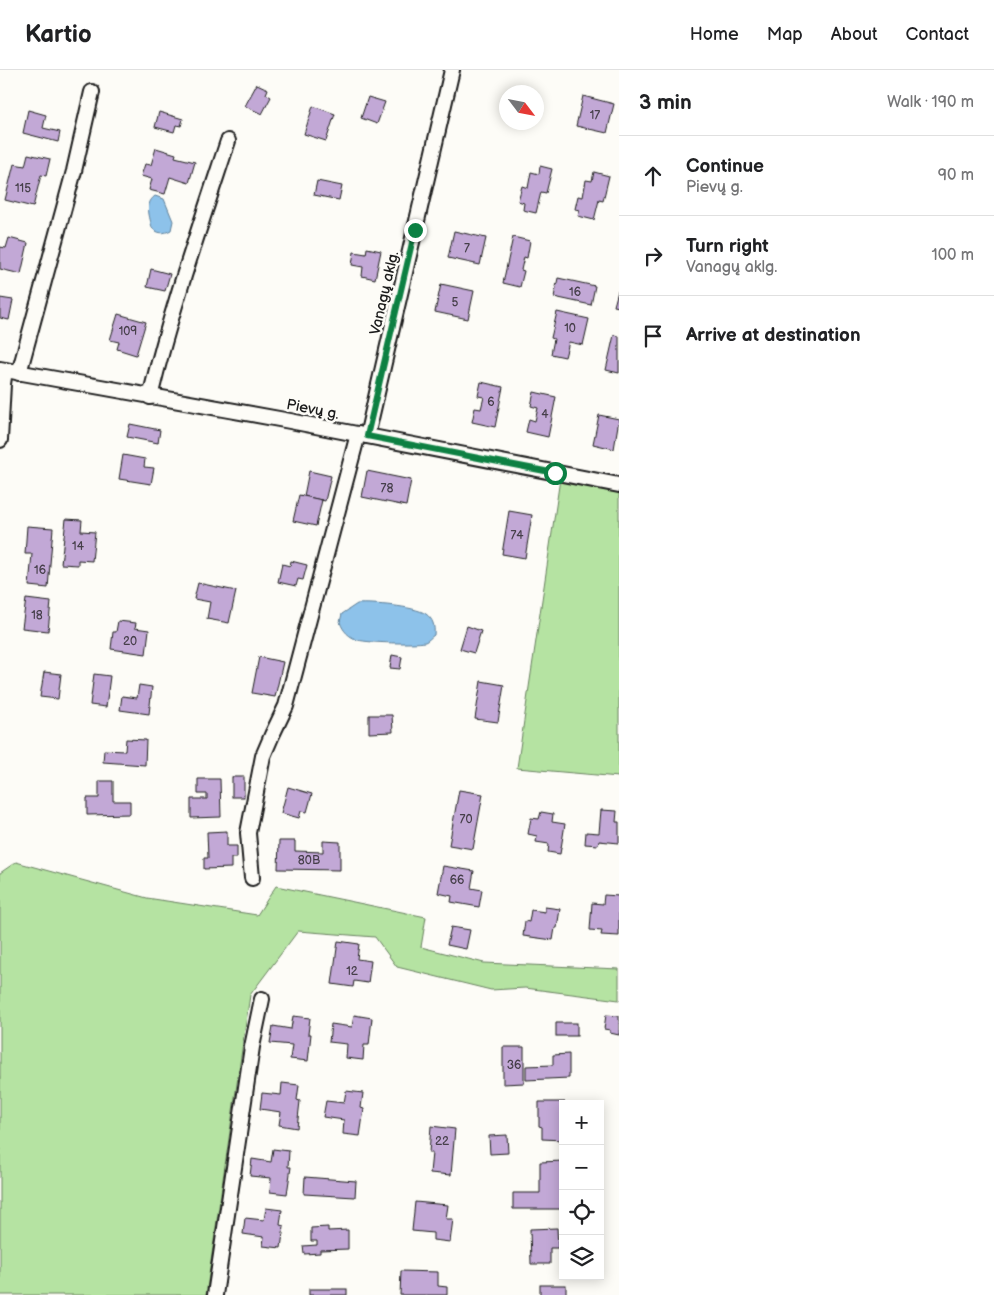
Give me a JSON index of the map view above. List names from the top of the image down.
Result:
{
  "streets": {
    "street": ["Vanagų aklg.", "Pievų g."]
  },
  "crossings": [
    ["Vanagų aklg.", "Pievų g."]
  ],
  "house_numbers": [
    "17",
    "115",
    "7",
    "16",
    "5",
    "10",
    "109",
    "6",
    "4",
    "78",
    "74",
    "14",
    "16",
    "18",
    "20",
    "70",
    "80B",
    "66",
    "12",
    "36",
    "22"
  ],
  "north": "bottom right",
  "page": {
    "header": "Kartio",
    "nav": [
      "Home",
      "Map",
      "About",
      "Contact"
    ],
    "heading": ["3 min", "Walk · 190 m"],
    "list": [
      ["Continue", "Pievų g.", "90 m"],
      ["Turn right", "Vanagų aklg.", "100 m"],
      "Arrive at destination"
    ],
    "map_buttons": ["+", "−"]
  }
}
